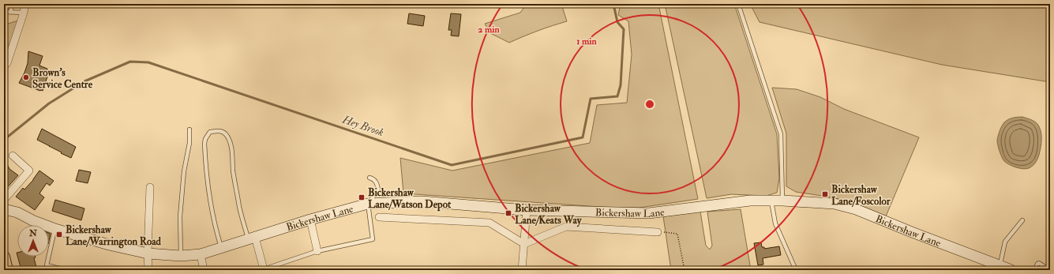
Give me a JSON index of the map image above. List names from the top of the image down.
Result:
{
  "streets": {
    "main road": ["Bickershaw Lane"]
  },
  "water": ["Hey Brook"],
  "places": {
    "other": ["Brown's Service Centre"],
    "transit": [
      "Bickershaw Lane/Foscolor",
      "Bickershaw Lane/Watson Depot",
      "Bickershaw Lane/Keats Way",
      "Bickershaw Lane/Warrington Road"
    ]
  },
  "north": "top",
  "rings": ["2 min", "1 min"]
}
